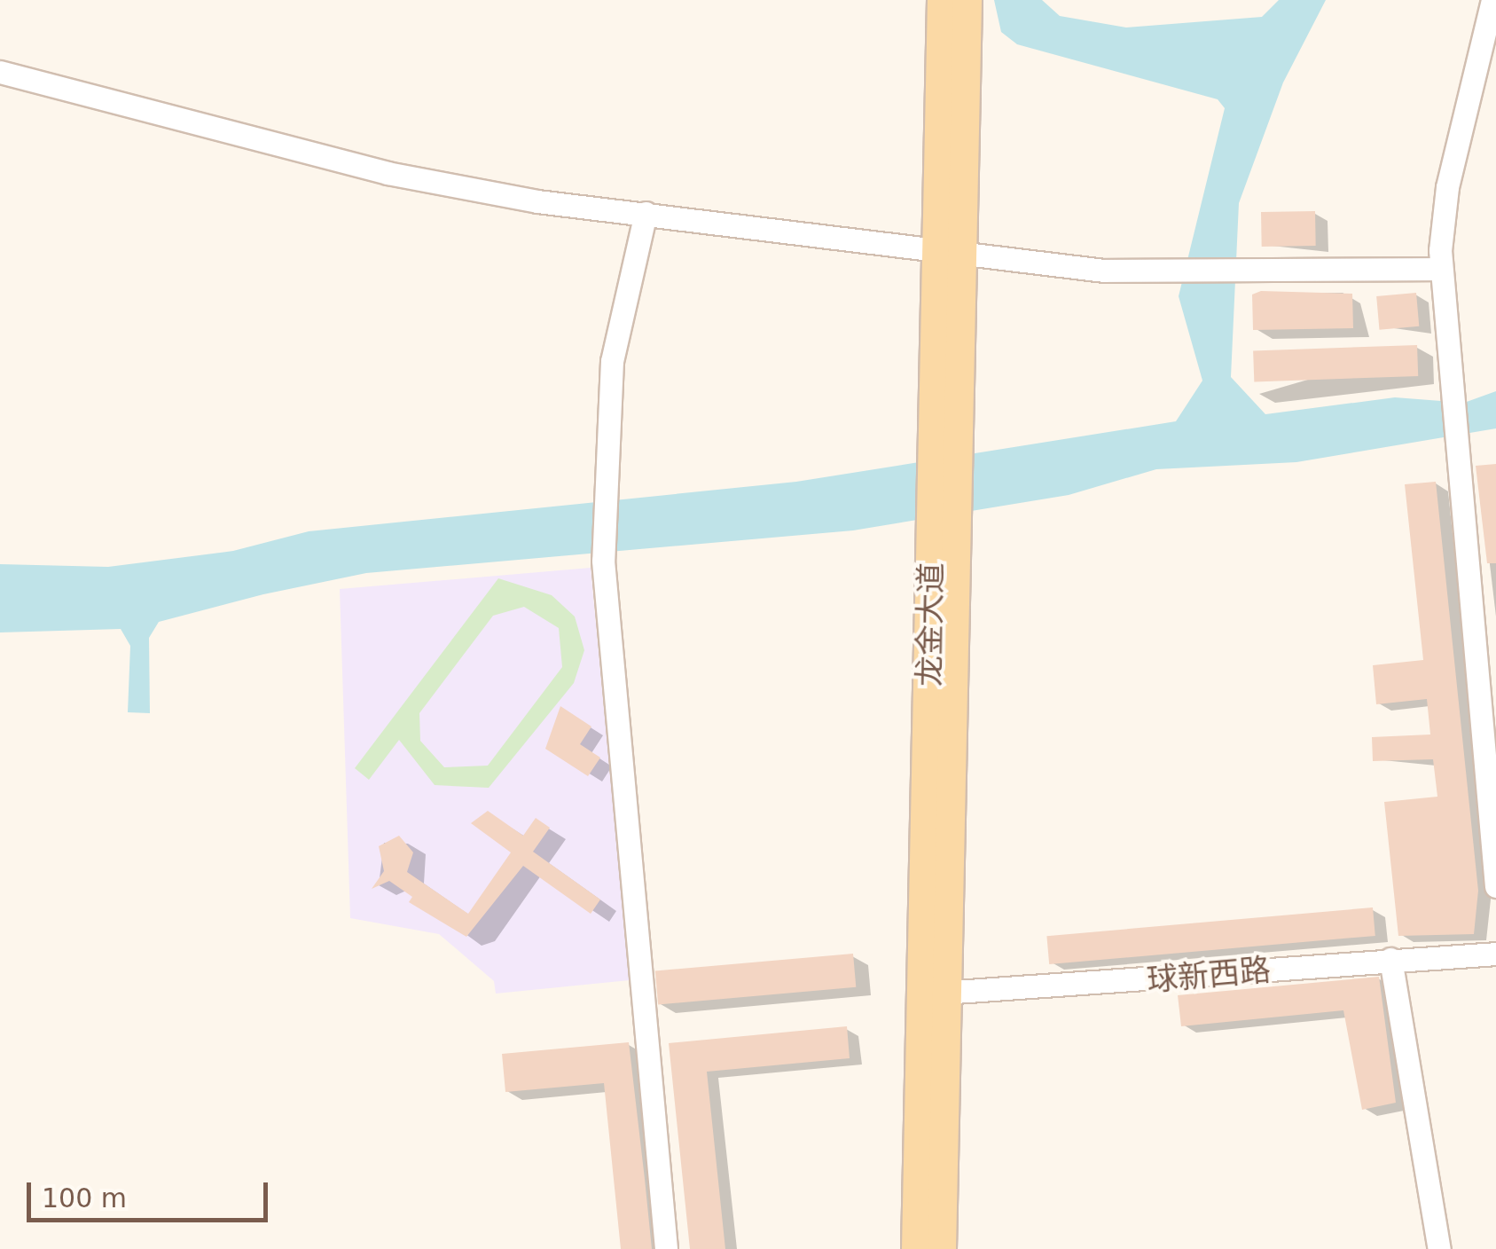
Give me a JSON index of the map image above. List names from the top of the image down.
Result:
{
  "streets": {
    "main road": ["龙金大道"],
    "street": ["球新西路"]
  },
  "crossings": [
    ["龙金大道", "球新西路"]
  ],
  "scale_bar": "100 m"
}
